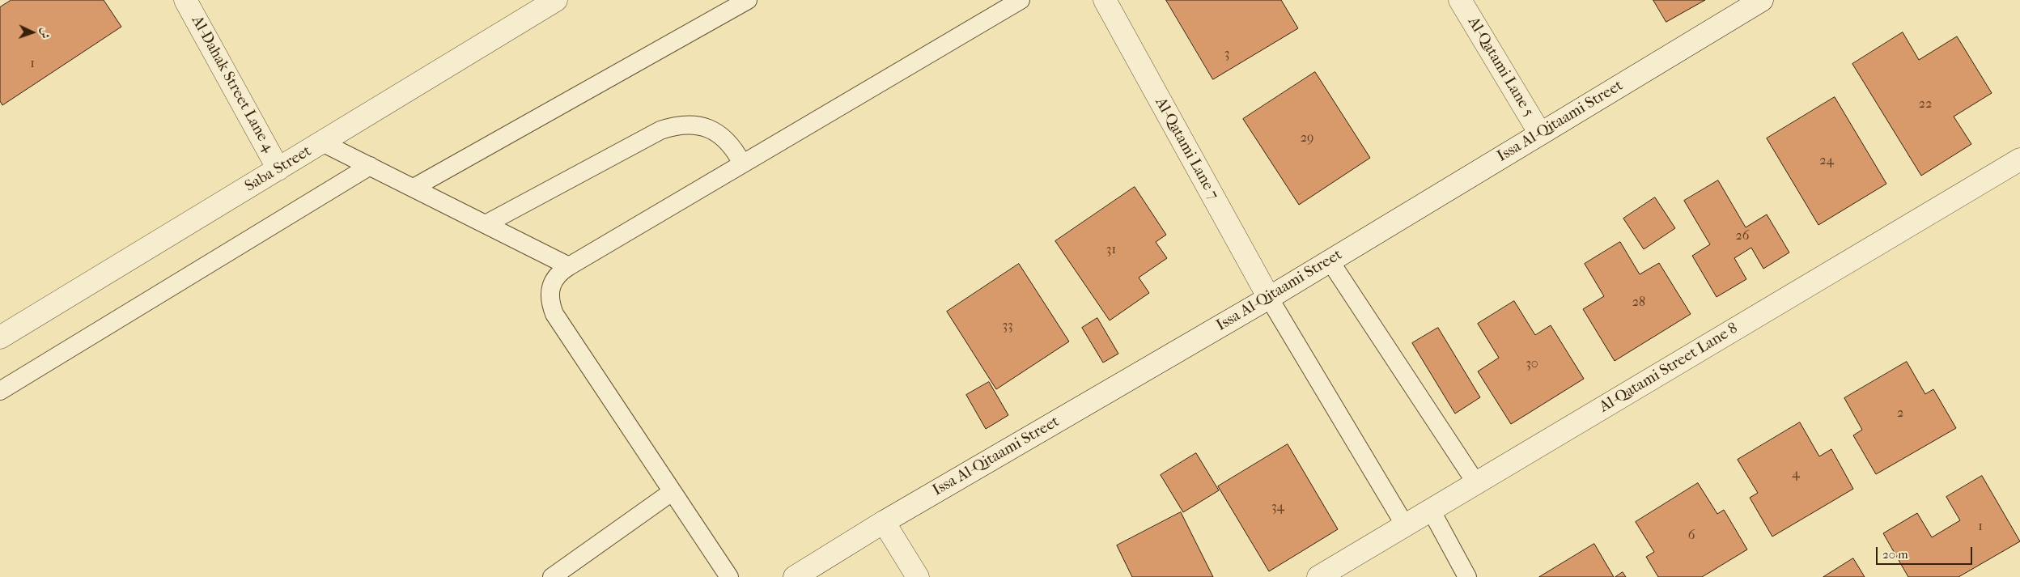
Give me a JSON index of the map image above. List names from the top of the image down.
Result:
{
  "streets": {
    "street": [
      "Al-Qatami Lane 5",
      "Al-Dahak Street Lane 4",
      "Issa Al-Qitaami Street",
      "Al-Qatami Lane 7",
      "Saba Street",
      "Al-Qatami Street Lane 8"
    ]
  },
  "crossings": [
    ["Al-Qatami Lane 5", "Issa Al-Qitaami Street"],
    ["Al-Dahak Street Lane 4", "Saba Street"],
    ["Issa Al-Qitaami Street", "Al-Qatami Lane 7"]
  ],
  "house_numbers": [
    "3",
    "1",
    "22",
    "29",
    "24",
    "26",
    "31",
    "28",
    "33",
    "30",
    "2",
    "4",
    "34",
    "1",
    "6"
  ],
  "scale_bar": "20 m",
  "north": "right"
}
